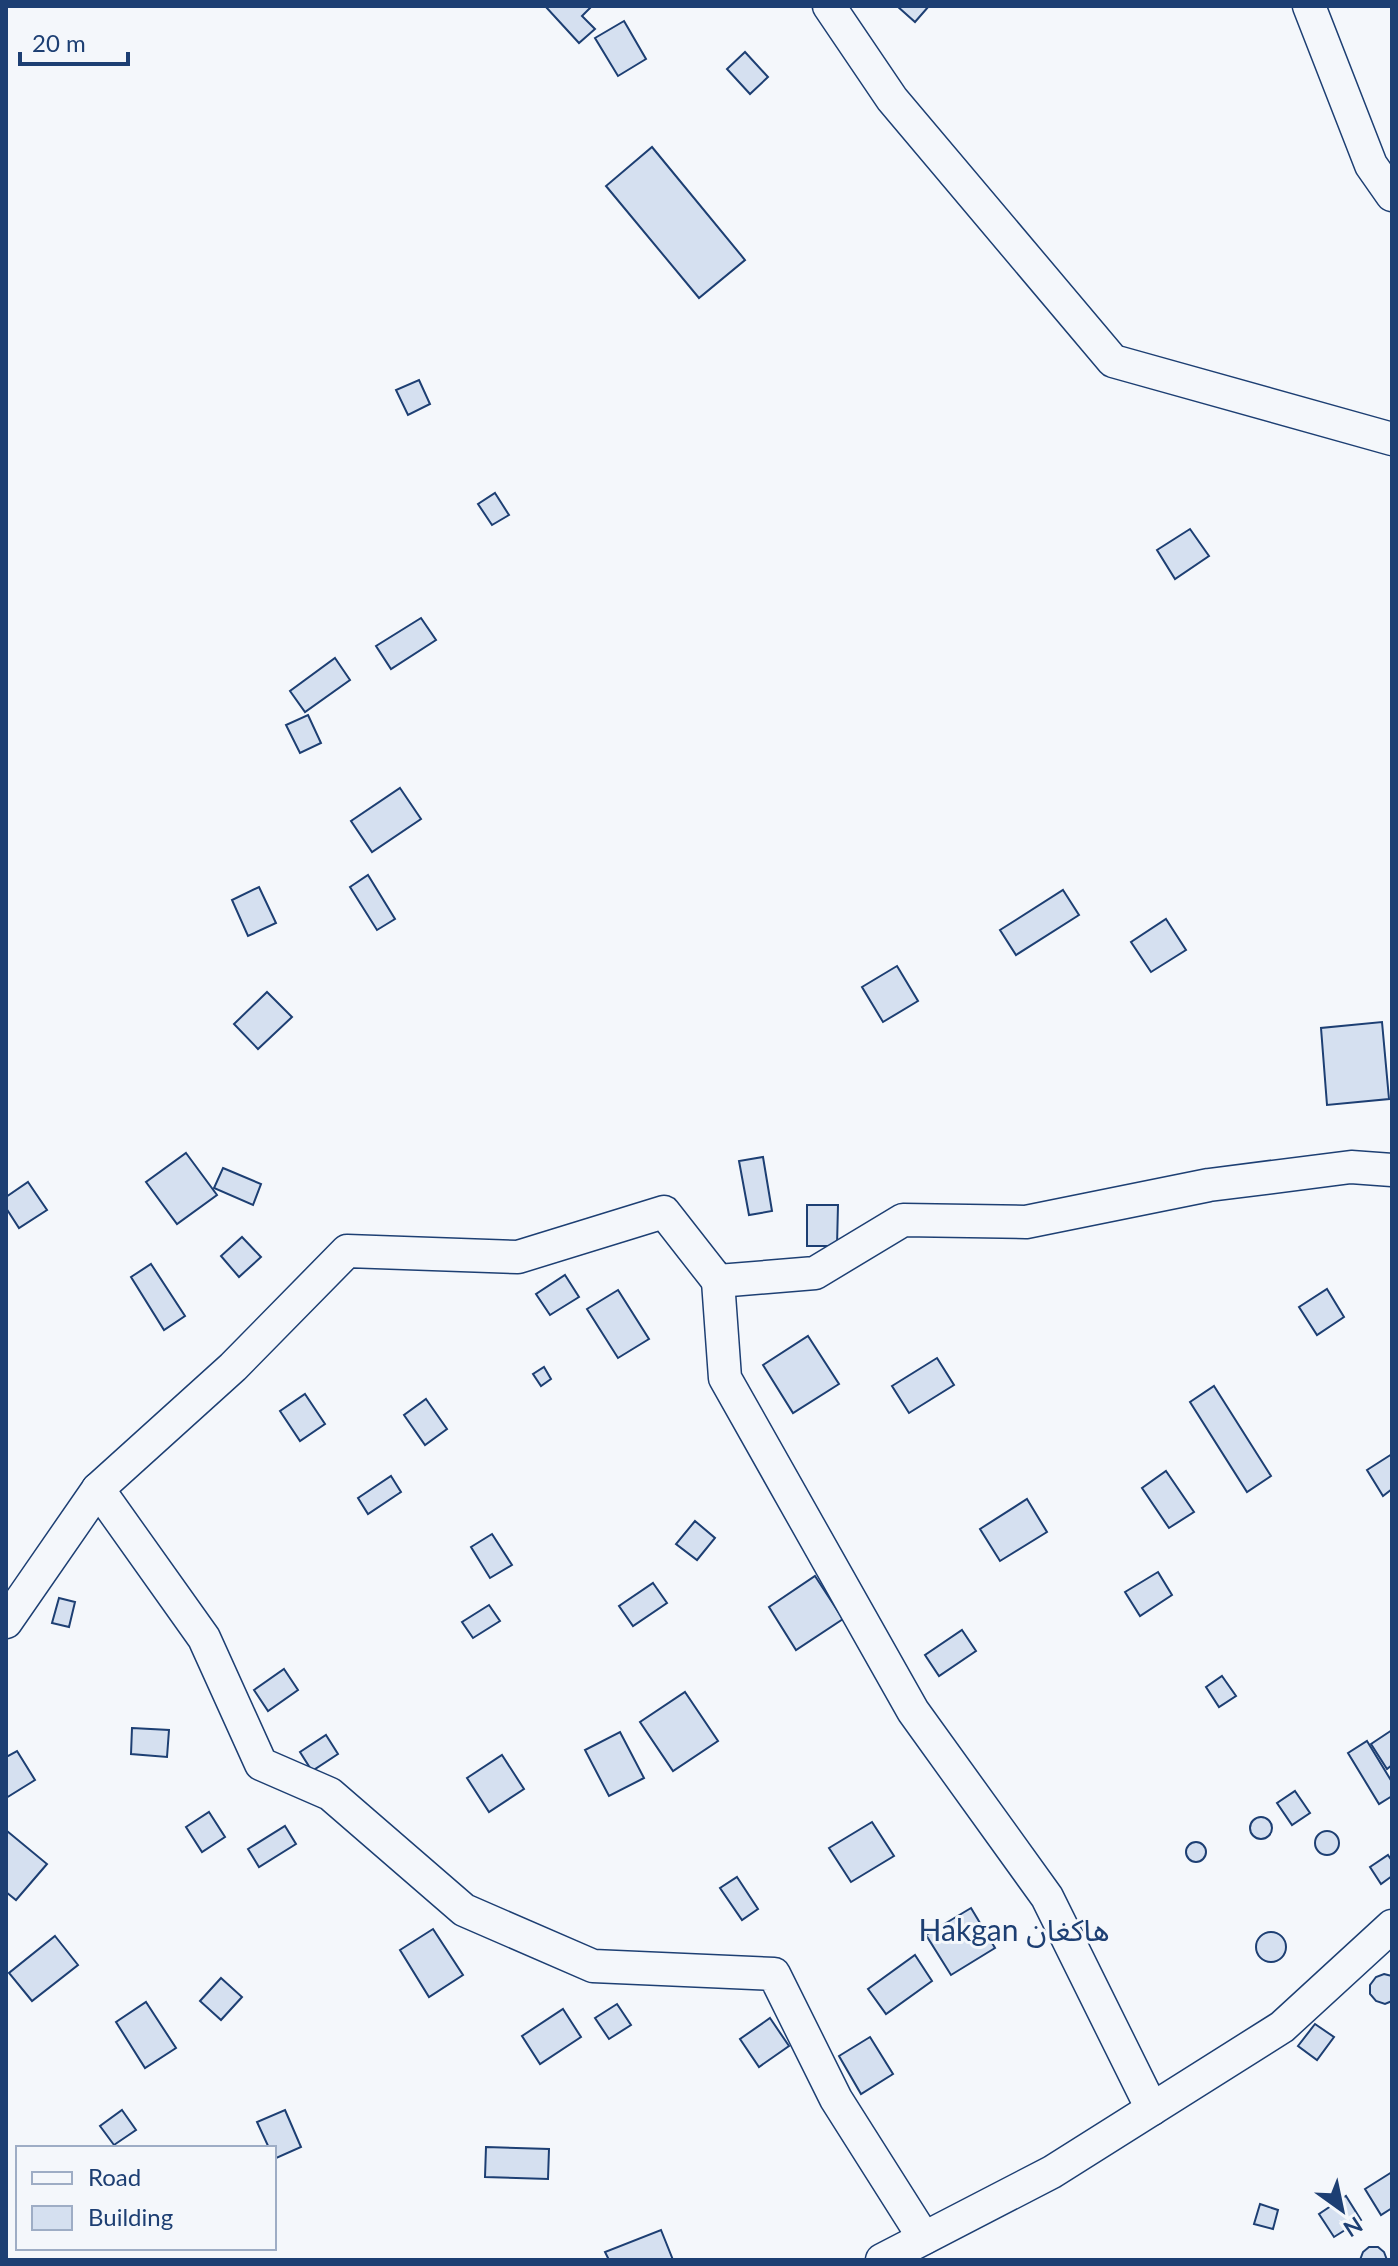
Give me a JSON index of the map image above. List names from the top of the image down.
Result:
{
  "districts": ["Hakgan هاكغان"],
  "legend": ["Road", "Building"],
  "scale_bar": "20 m",
  "north": "bottom right"
}
